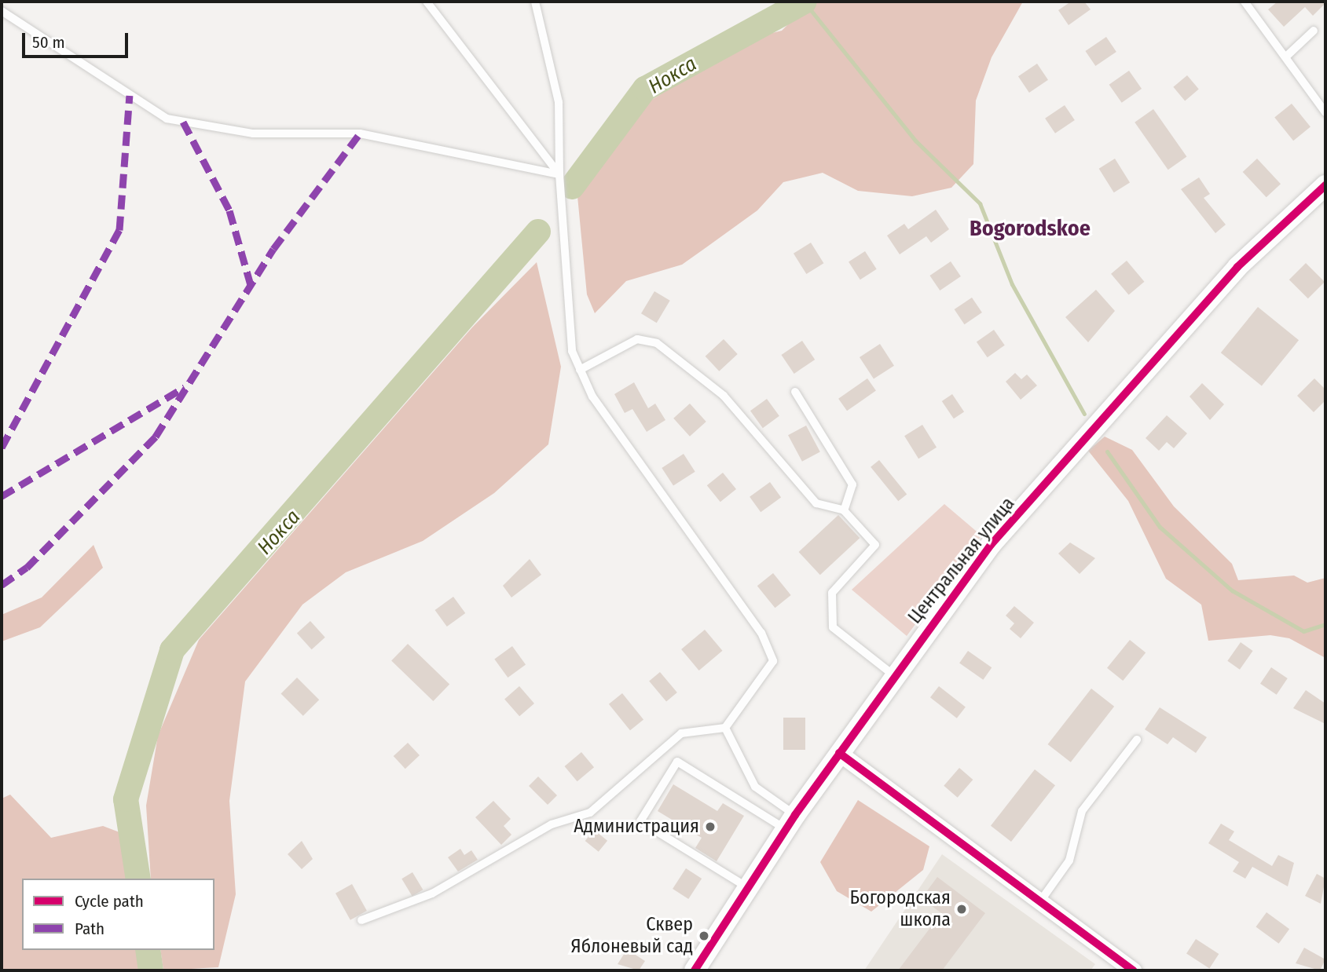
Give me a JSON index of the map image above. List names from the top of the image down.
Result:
{
  "streets": {
    "street": ["Центральная улица"]
  },
  "districts": ["Bogorodskoe"],
  "water": ["Нокса"],
  "places": ["Администрация", "Богородская школа", "Сквер Яблоневый сад"],
  "legend": ["Cycle path", "Path"],
  "scale_bar": "50 m"
}
